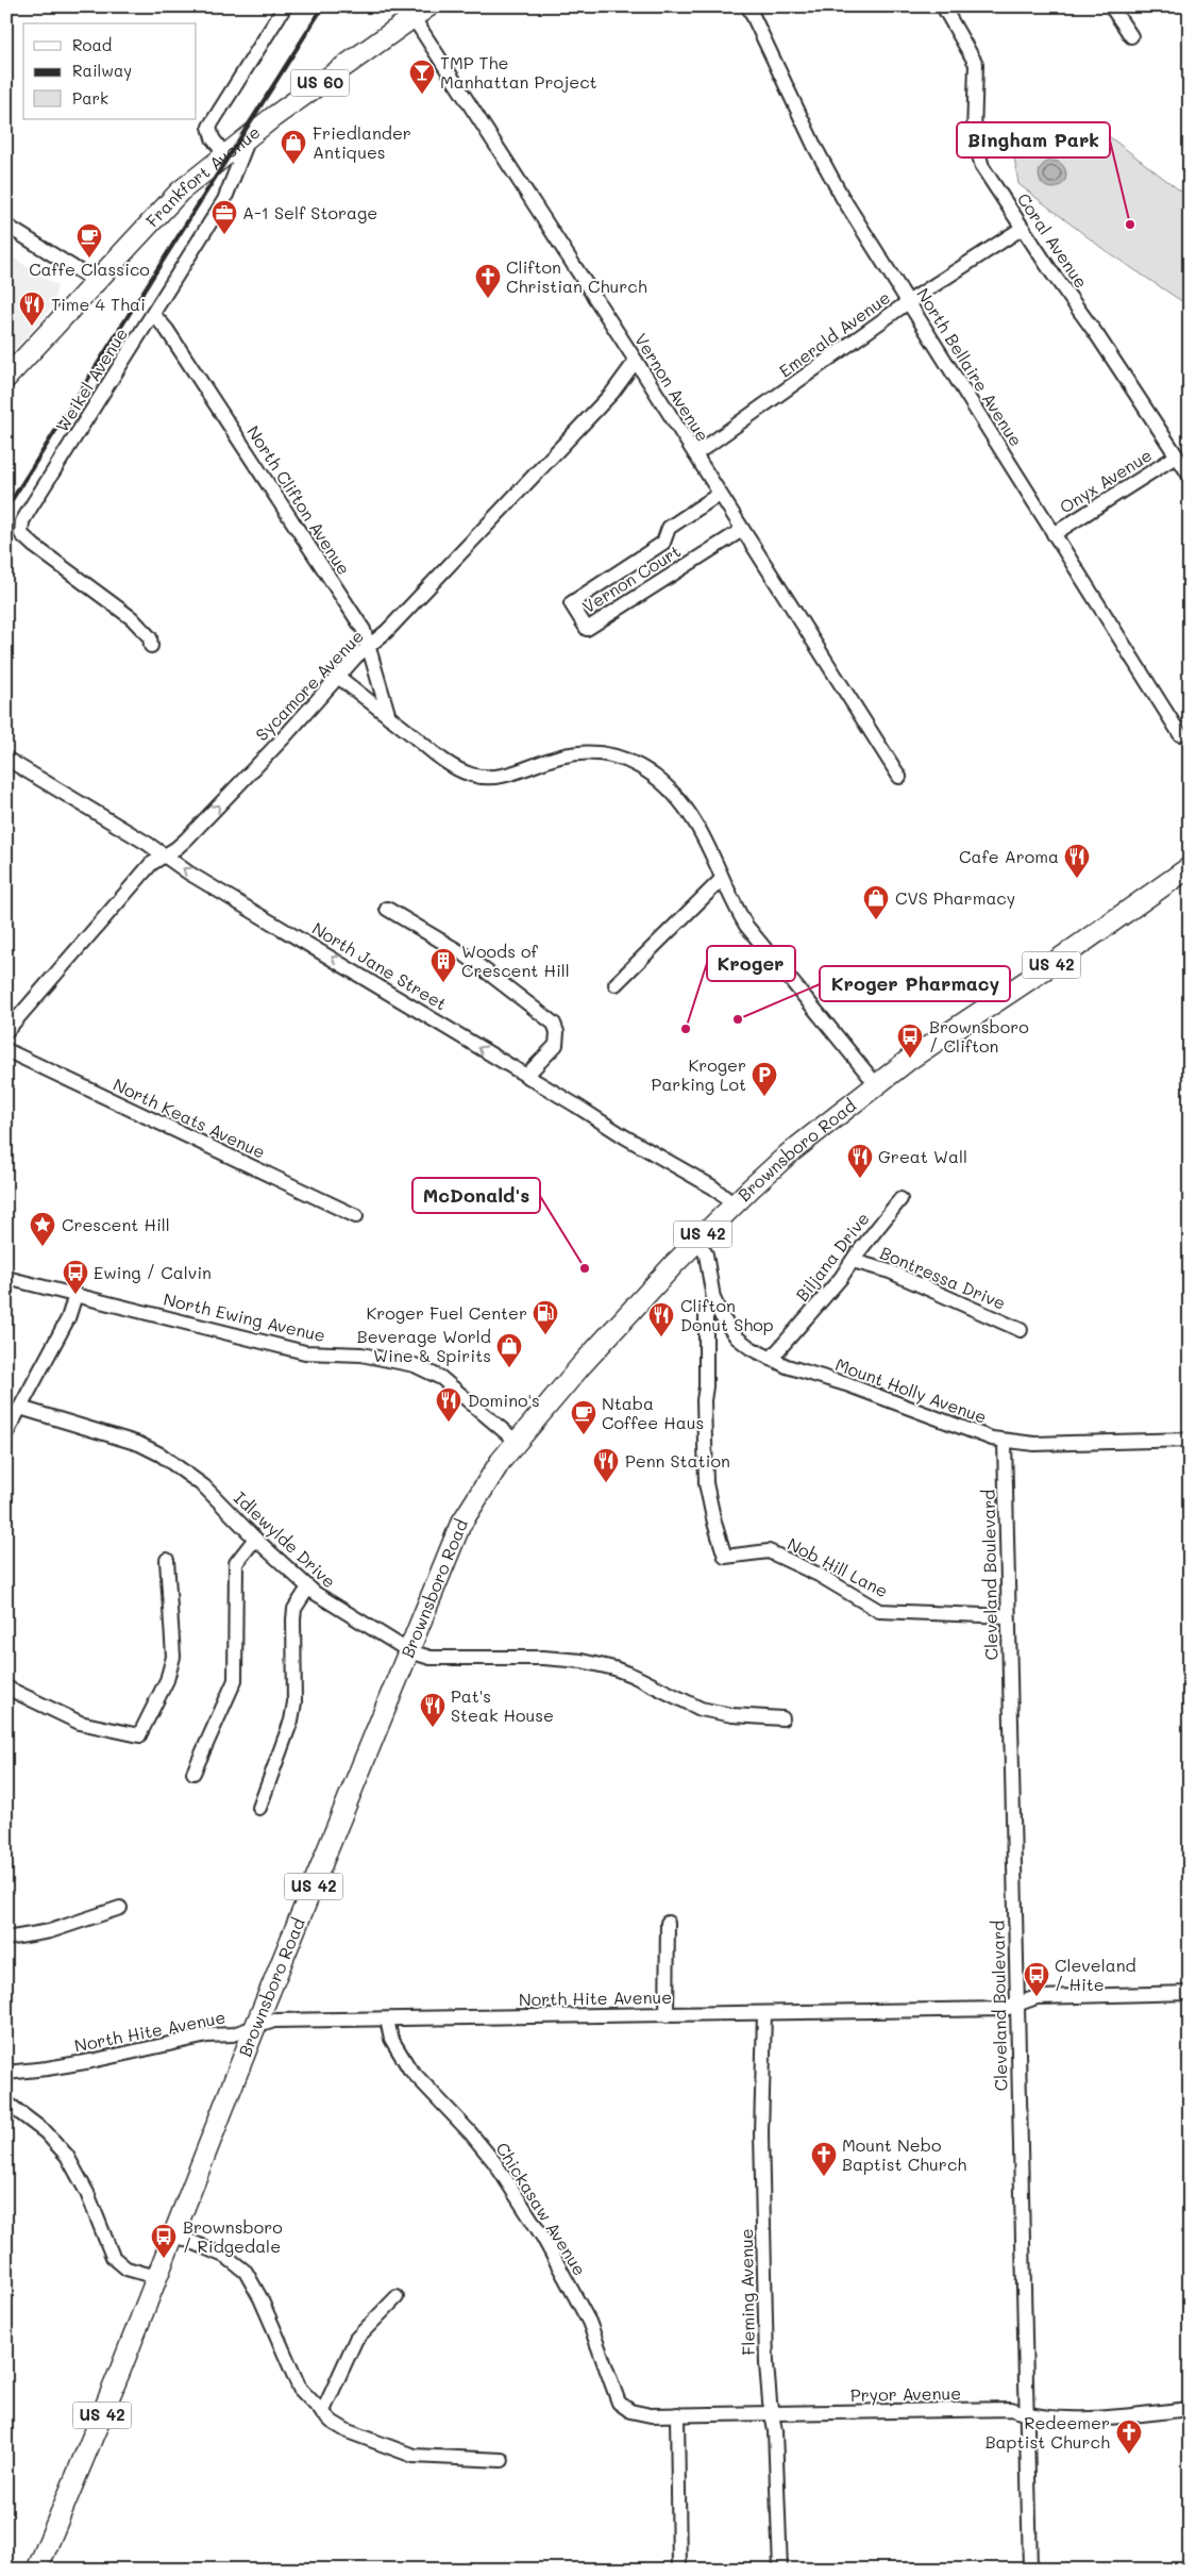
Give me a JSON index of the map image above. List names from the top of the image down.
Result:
{
  "streets": {
    "main road": [
      "US 60",
      "Frankfort Avenue",
      "US 42",
      "Brownsboro Road"
    ],
    "street": [
      "Coral Avenue",
      "Emerald Avenue",
      "North Bellaire Avenue",
      "Weikel Avenue",
      "Vernon Avenue",
      "Onyx Avenue",
      "North Clifton Avenue",
      "Vernon Court",
      "Sycamore Avenue",
      "North Jane Street",
      "North Keats Avenue",
      "Biljana Drive",
      "Bontressa Drive",
      "North Ewing Avenue",
      "Mount Holly Avenue",
      "Idlewylde Drive",
      "Nob Hill Lane",
      "Cleveland Boulevard",
      "North Hite Avenue",
      "Chickasaw Avenue",
      "Fleming Avenue",
      "Pryor Avenue"
    ]
  },
  "crossings": [
    ["Frankfort Avenue", "Weikel Avenue"],
    ["Frankfort Avenue", "Vernon Avenue"],
    ["Coral Avenue", "Emerald Avenue"],
    ["Coral Avenue", "Onyx Avenue"],
    ["Emerald Avenue", "North Bellaire Avenue"],
    ["Emerald Avenue", "Vernon Avenue"],
    ["North Bellaire Avenue", "Onyx Avenue"],
    ["Weikel Avenue", "North Clifton Avenue"],
    ["Vernon Avenue", "Vernon Court"],
    ["Vernon Avenue", "Sycamore Avenue"],
    ["North Clifton Avenue", "Sycamore Avenue"],
    ["Sycamore Avenue", "North Jane Street"],
    ["North Jane Street", "Brownsboro Road"],
    ["Brownsboro Road", "North Ewing Avenue"],
    ["Brownsboro Road", "Mount Holly Avenue"],
    ["Brownsboro Road", "Idlewylde Drive"],
    ["Brownsboro Road", "North Hite Avenue"],
    ["Biljana Drive", "Bontressa Drive"],
    ["Biljana Drive", "Mount Holly Avenue"],
    ["Mount Holly Avenue", "Nob Hill Lane"],
    ["Mount Holly Avenue", "Cleveland Boulevard"],
    ["Nob Hill Lane", "Cleveland Boulevard"],
    ["Cleveland Boulevard", "North Hite Avenue"],
    ["Cleveland Boulevard", "Pryor Avenue"],
    ["North Hite Avenue", "Chickasaw Avenue"],
    ["North Hite Avenue", "Fleming Avenue"],
    ["Chickasaw Avenue", "Pryor Avenue"],
    ["Fleming Avenue", "Pryor Avenue"]
  ],
  "one_way": ["North Jane Street"],
  "places": {
    "bar": ["TMP The Manhattan Project"],
    "shop": ["Friedlander Antiques", "CVS Pharmacy", "Beverage World Wine & Spirits"],
    "other": [
      "Bingham Park",
      "Kroger Pharmacy",
      "Kroger",
      "McDonald's"
    ],
    "office": ["A-1 Self Storage"],
    "cafe": ["Caffe Classico", "Ntaba Coffee Haus"],
    "church": ["Clifton Christian Church", "Mount Nebo Baptist Church", "Redeemer Baptist Church"],
    "restaurant": [
      "Time 4 Thai",
      "Cafe Aroma",
      "Great Wall",
      "Clifton Donut Shop",
      "Domino's",
      "Penn Station",
      "Pat's Steak House"
    ],
    "building": ["Woods of Crescent Hill"],
    "bus stop": [
      "Brownsboro / Clifton",
      "Ewing / Calvin",
      "Cleveland / Hite",
      "Brownsboro / Ridgedale"
    ],
    "parking": ["Kroger Parking Lot"],
    "place": ["Crescent Hill"],
    "fuel station": ["Kroger Fuel Center"]
  },
  "legend": ["Road", "Railway", "Park"]
}
